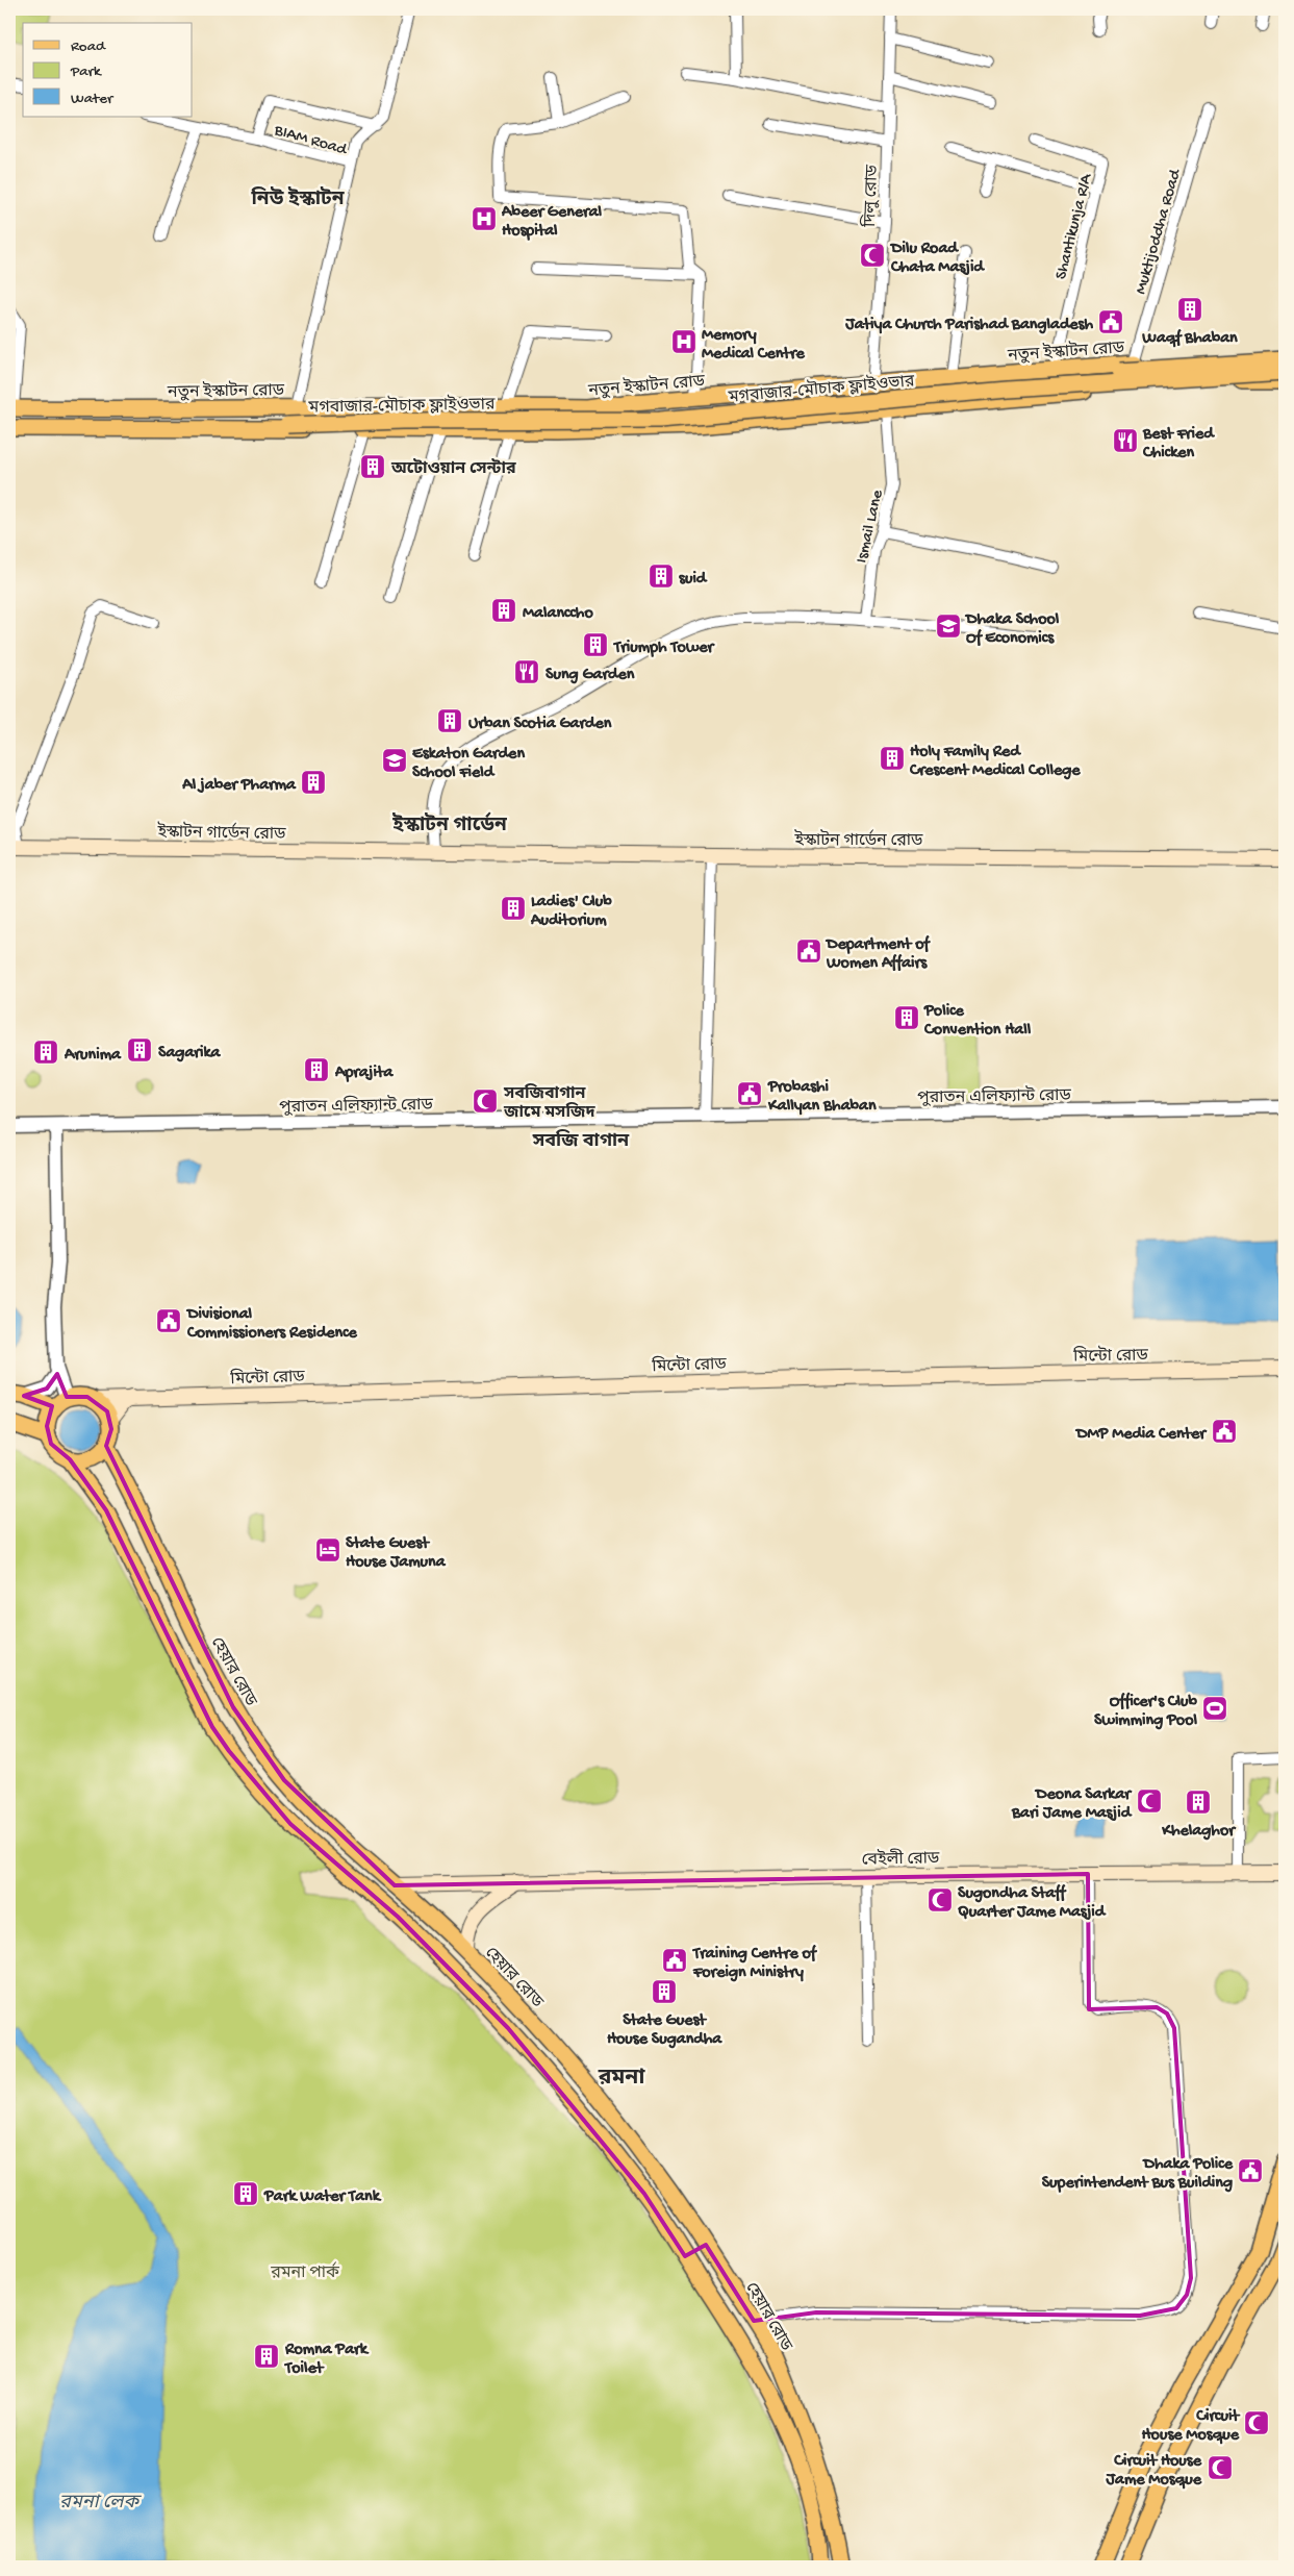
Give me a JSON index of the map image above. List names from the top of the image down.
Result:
{
  "streets": {
    "main road": [
      "নতুন ইস্কাটন রোড",
      "মগবাজার-মৌচাক ফ্লাইওভার",
      "ইস্কাটন গার্ডেন রোড",
      "মিন্টো রোড",
      "হেয়ার রোড",
      "বেইলী রোড"
    ],
    "street": [
      "BIAM Road",
      "দিলু রোড",
      "Shantikunja R/A",
      "Muktijoddha Road",
      "Ismail Lane",
      "পুরাতন এলিফ্যান্ট রোড"
    ]
  },
  "crossings": [
    ["BIAM Road", "নতুন ইস্কাটন রোড"],
    ["দিলু রোড", "নতুন ইস্কাটন রোড"],
    ["Shantikunja R/A", "নতুন ইস্কাটন রোড"],
    ["Muktijoddha Road", "নতুন ইস্কাটন রোড"],
    ["মিন্টো রোড", "হেয়ার রোড"],
    ["হেয়ার রোড", "বেইলী রোড"]
  ],
  "districts": [
    "নিউ ইস্কাটন",
    "ইস্কাটন গার্ডেন",
    "সবজি বাগান",
    "রমনা"
  ],
  "water": ["রমনা লেক"],
  "parks": ["রমনা পার্ক"],
  "places": {
    "hospital": ["Abeer General Hospital", "Memory Medical Centre"],
    "mosque": [
      "Dilu Road Chata Masjid",
      "সবজিবাগান জামে মসজিদ",
      "Deona Sarkar Bari Jame Masjid",
      "Sugondha Staff Quarter Jame Masjid",
      "Circuit House Mosque",
      "Circuit House Jame Mosque"
    ],
    "building": [
      "Waqf Bhaban",
      "অটোওয়ান সেন্টার",
      "suid",
      "Malanccho",
      "Triumph Tower",
      "Urban Scotia Garden",
      "Holy Family Red Crescent Medical College",
      "Al jaber Pharma",
      "Ladies' Club Auditorium",
      "Police Convention Hall",
      "Sagarika",
      "Arunima",
      "Aprajita",
      "Khelaghor",
      "State Guest House Sugandha",
      "Park Water Tank",
      "Romna Park Toilet"
    ],
    "public building": [
      "Jatiya Church Parishad Bangladesh",
      "Department of Women Affairs",
      "Probashi Kallyan Bhaban",
      "Divisional Commissioners Residence",
      "DMP Media Center",
      "Training Centre of Foreign Ministry",
      "Dhaka Police Superintendent Bus Building"
    ],
    "restaurant": ["Best Fried Chicken", "Sung Garden"],
    "school or university": ["Dhaka School Of Economics", "Eskaton Garden School Field"],
    "hotel": ["State Guest House Jamuna"],
    "sports": ["Officer's Club Swimming Pool"]
  },
  "legend": ["Road", "Park", "Water"]
}
